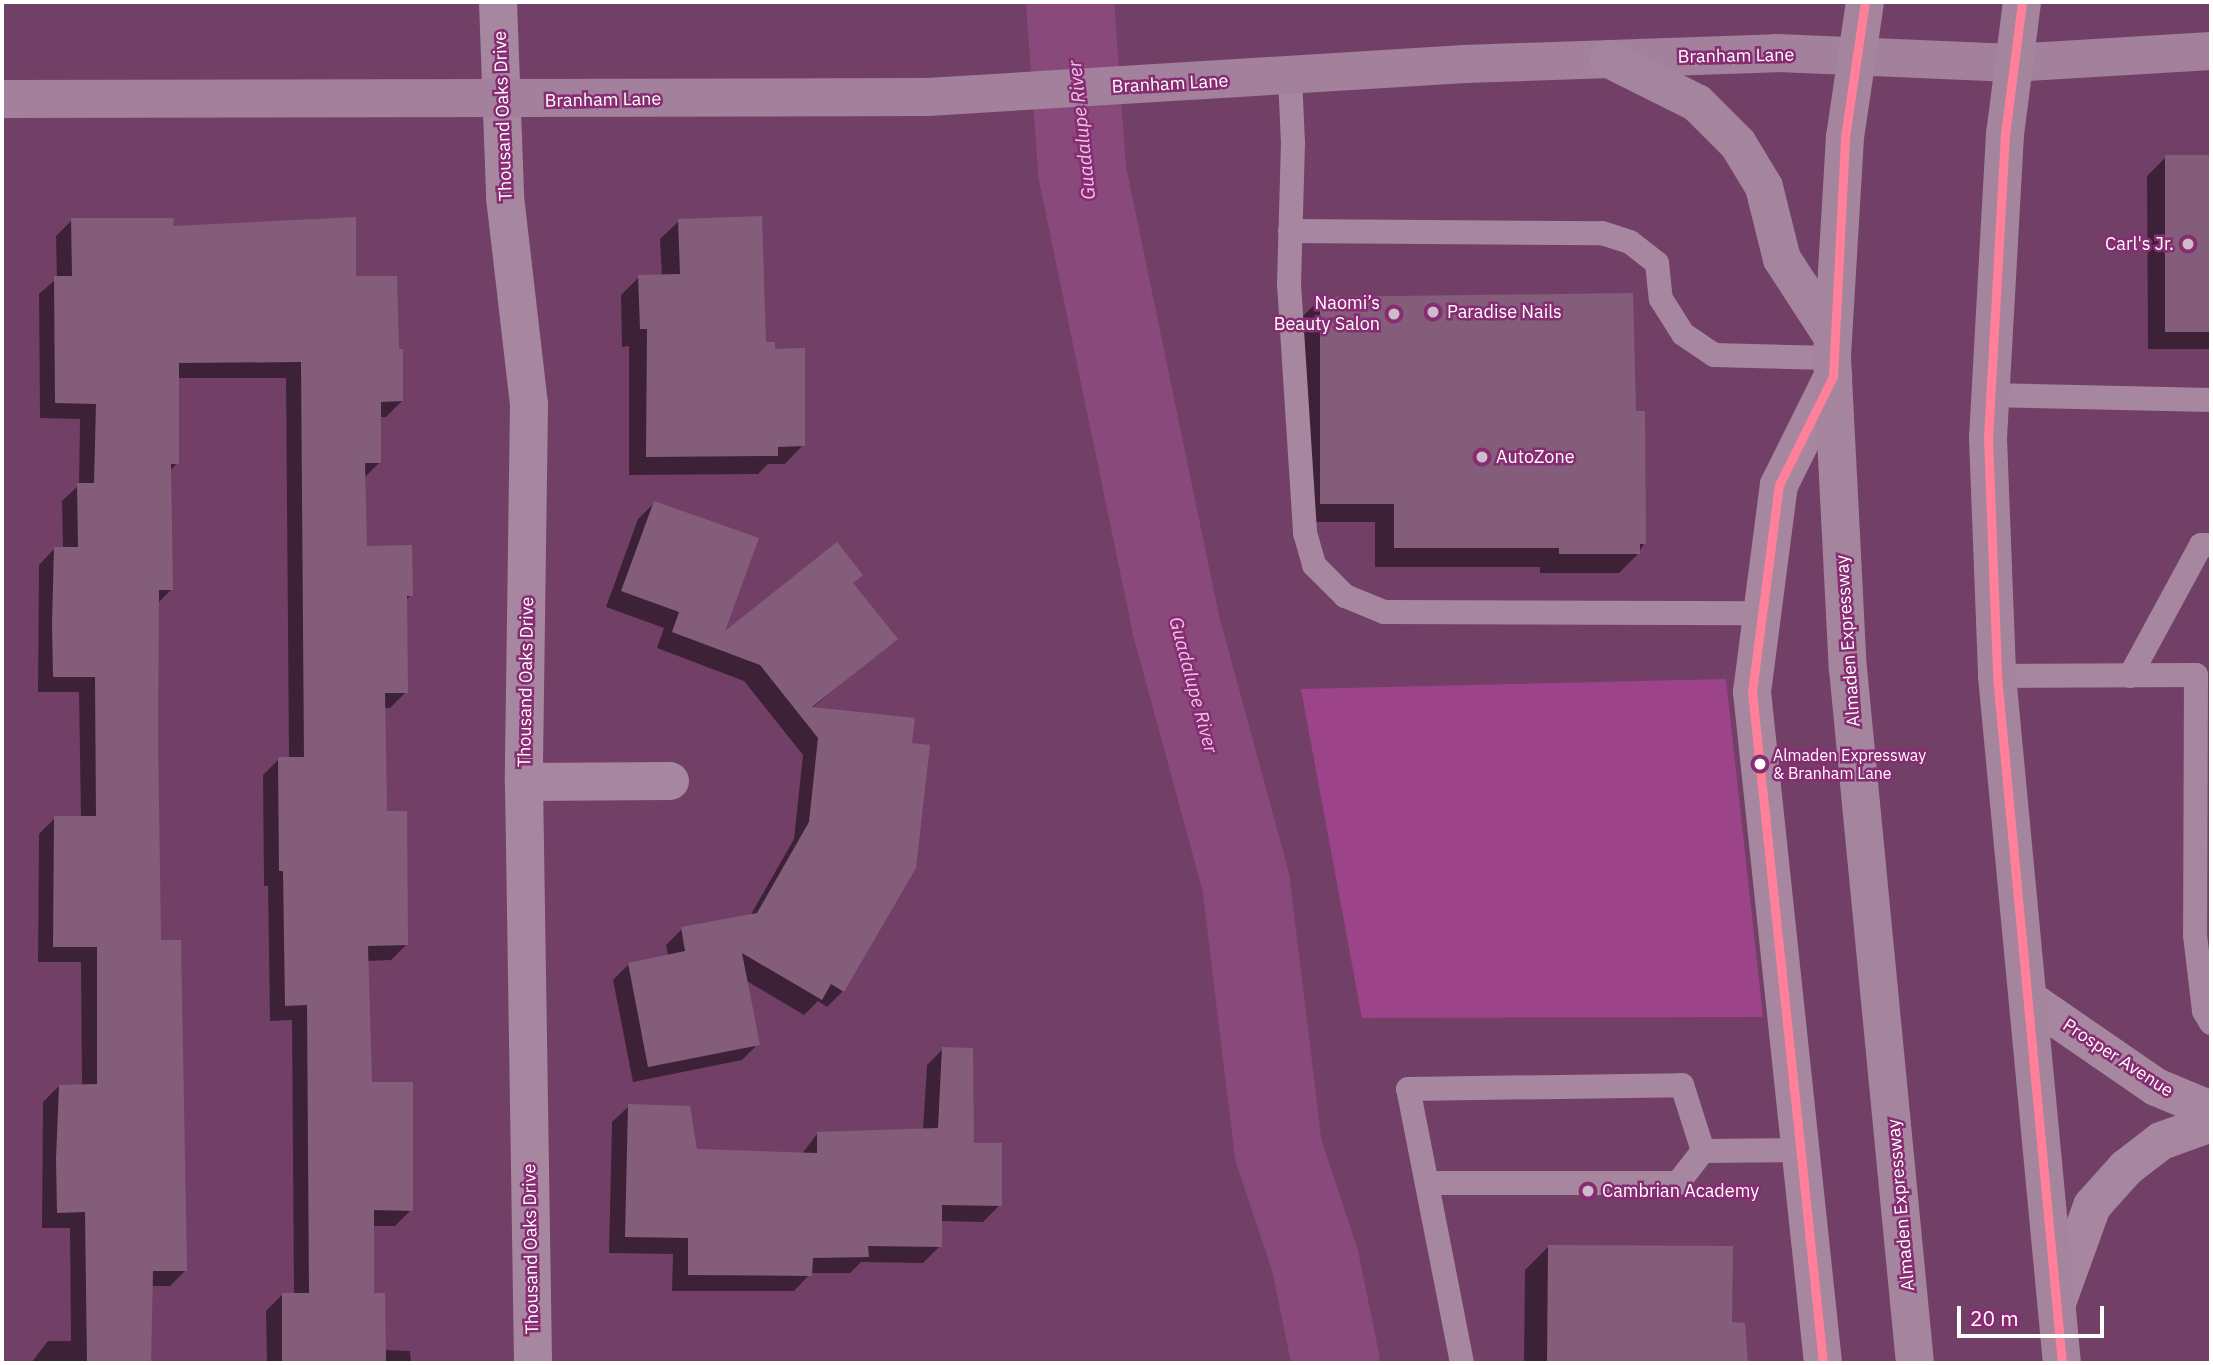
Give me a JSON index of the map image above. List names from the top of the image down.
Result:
{
  "streets": {
    "main road": ["Branham Lane", "Almaden Expressway"],
    "street": ["Thousand Oaks Drive", "Prosper Avenue"]
  },
  "crossings": [
    ["Branham Lane", "Thousand Oaks Drive"],
    ["Branham Lane", "Almaden Expressway"]
  ],
  "water": ["Guadalupe River"],
  "places": [
    "Carl's Jr.",
    "Paradise Nails",
    "Naomi’s Beauty Salon",
    "AutoZone",
    "Almaden Expressway & Branham Lane",
    "Cambrian Academy"
  ],
  "scale_bar": "20 m"
}
